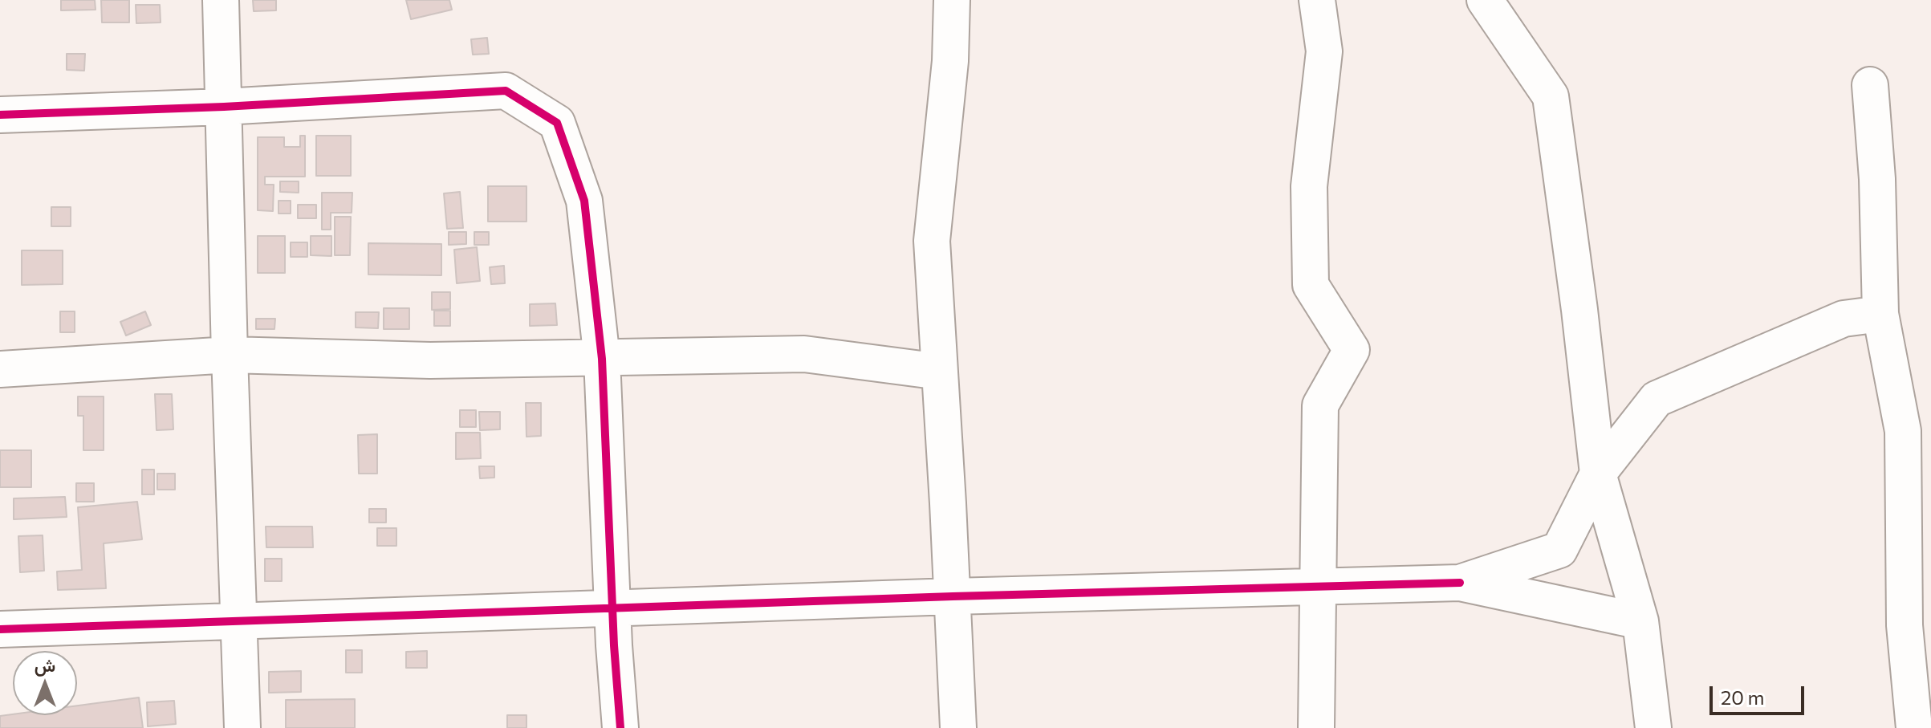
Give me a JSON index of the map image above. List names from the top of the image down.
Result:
{
  "scale_bar": "20 m",
  "north": "top"
}
